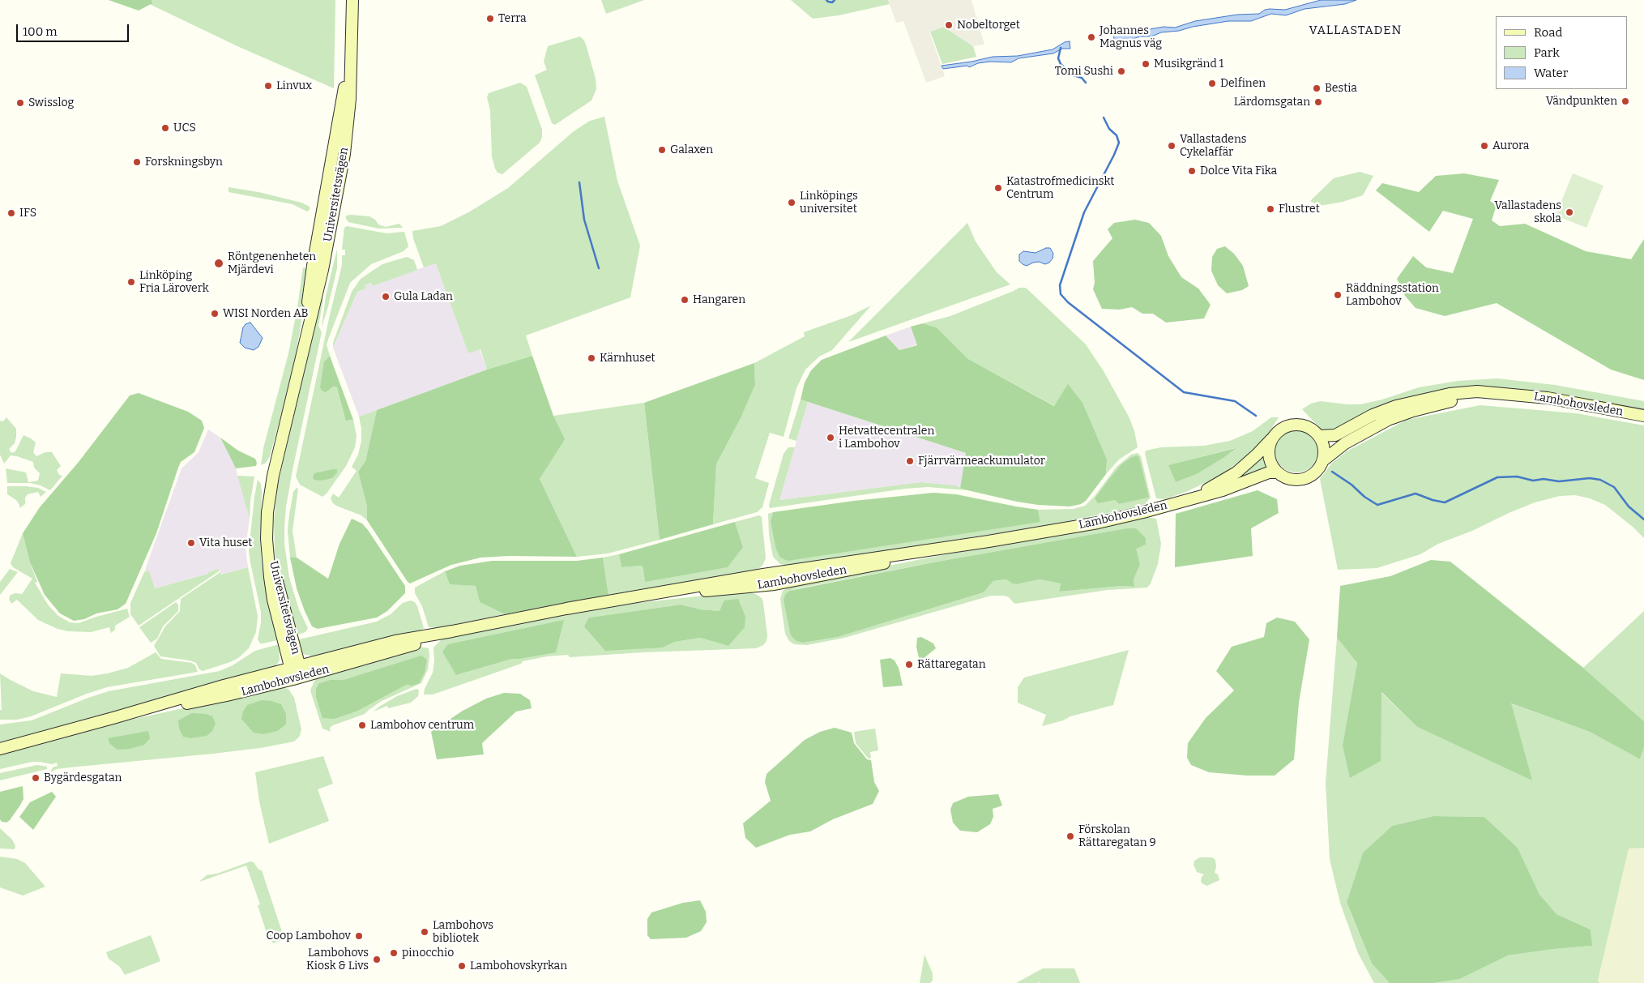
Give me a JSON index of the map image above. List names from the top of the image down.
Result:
{
  "streets": {
    "main road": ["Universitetsvägen", "Lambohovsleden"]
  },
  "crossings": [
    ["Universitetsvägen", "Lambohovsleden"]
  ],
  "districts": ["VALLASTADEN"],
  "places": [
    "Terra",
    "Nobeltorget",
    "Johannes Magnus väg",
    "Musikgränd 1",
    "Tomi Sushi",
    "Delfinen",
    "Linvux",
    "Bestia",
    "Vändpunkten",
    "Lärdomsgatan",
    "Swisslog",
    "UCS",
    "Vallastadens Cykelaffär",
    "Aurora",
    "Galaxen",
    "Forskningsbyn",
    "Dolce Vita Fika",
    "Katastrofmedicinskt Centrum",
    "Linköpings universitet",
    "Flustret",
    "Vallastadens skola",
    "IFS",
    "Röntgenenheten Mjärdevi",
    "Linköping Fria Läroverk",
    "Räddningsstation Lambohov",
    "Gula Ladan",
    "Hangaren",
    "WISI Norden AB",
    "Kärnhuset",
    "Hetvattecentralen i Lambohov",
    "Fjärrvärmeackumulator",
    "Vita huset",
    "Rättaregatan",
    "Lambohov centrum",
    "Bygärdesgatan",
    "Förskolan Rättaregatan 9",
    "Lambohovs bibliotek",
    "Coop Lambohov",
    "pinocchio",
    "Lambohovs Kiosk & Livs",
    "Lambohovskyrkan"
  ],
  "legend": ["Road", "Park", "Water"],
  "scale_bar": "100 m"
}
